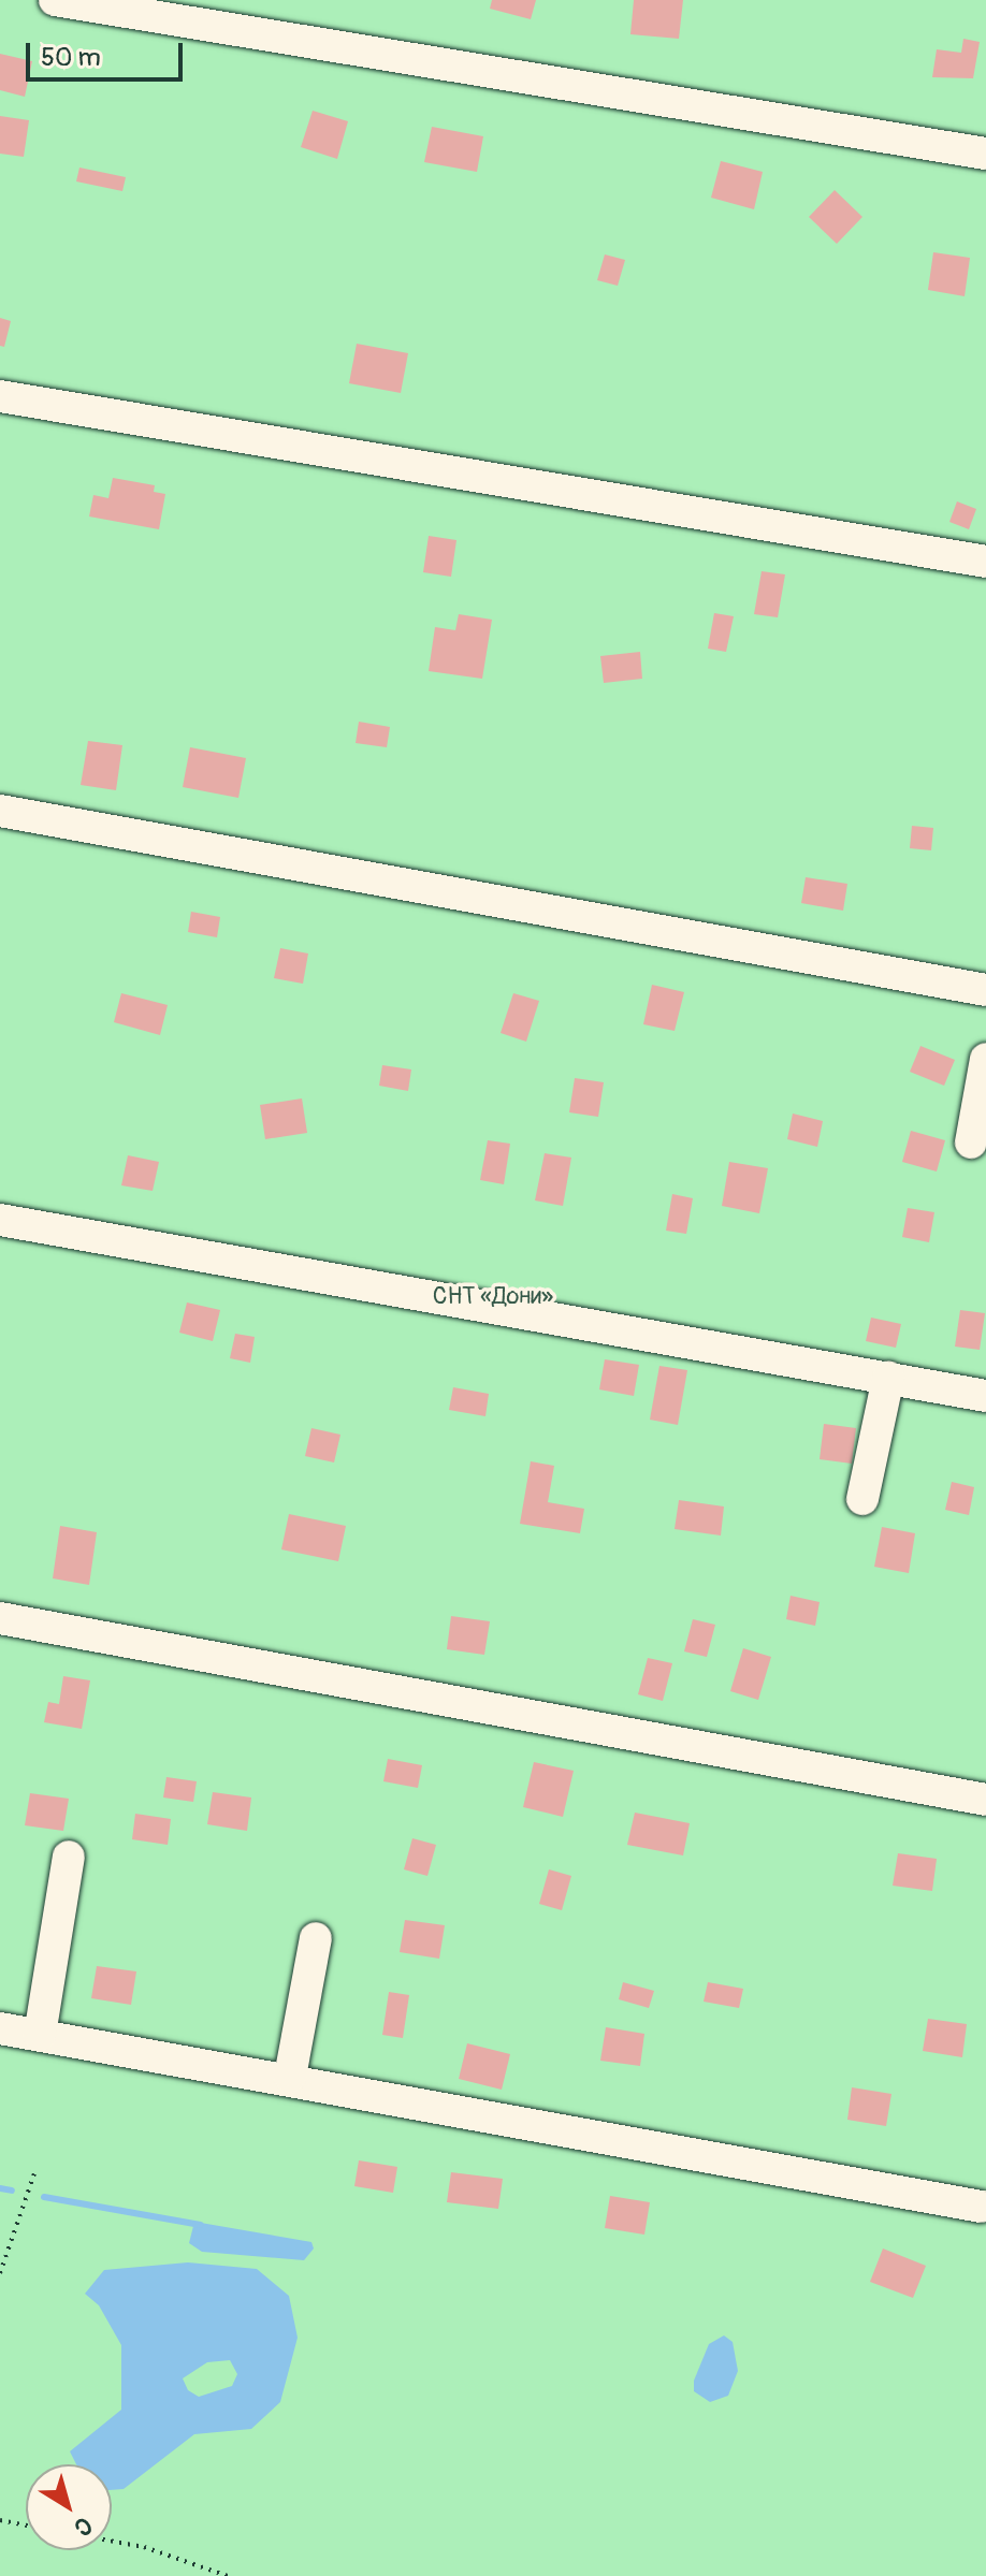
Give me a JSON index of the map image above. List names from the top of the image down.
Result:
{
  "parks": ["СНТ «Дони»"],
  "scale_bar": "50 m",
  "north": "bottom right"
}
